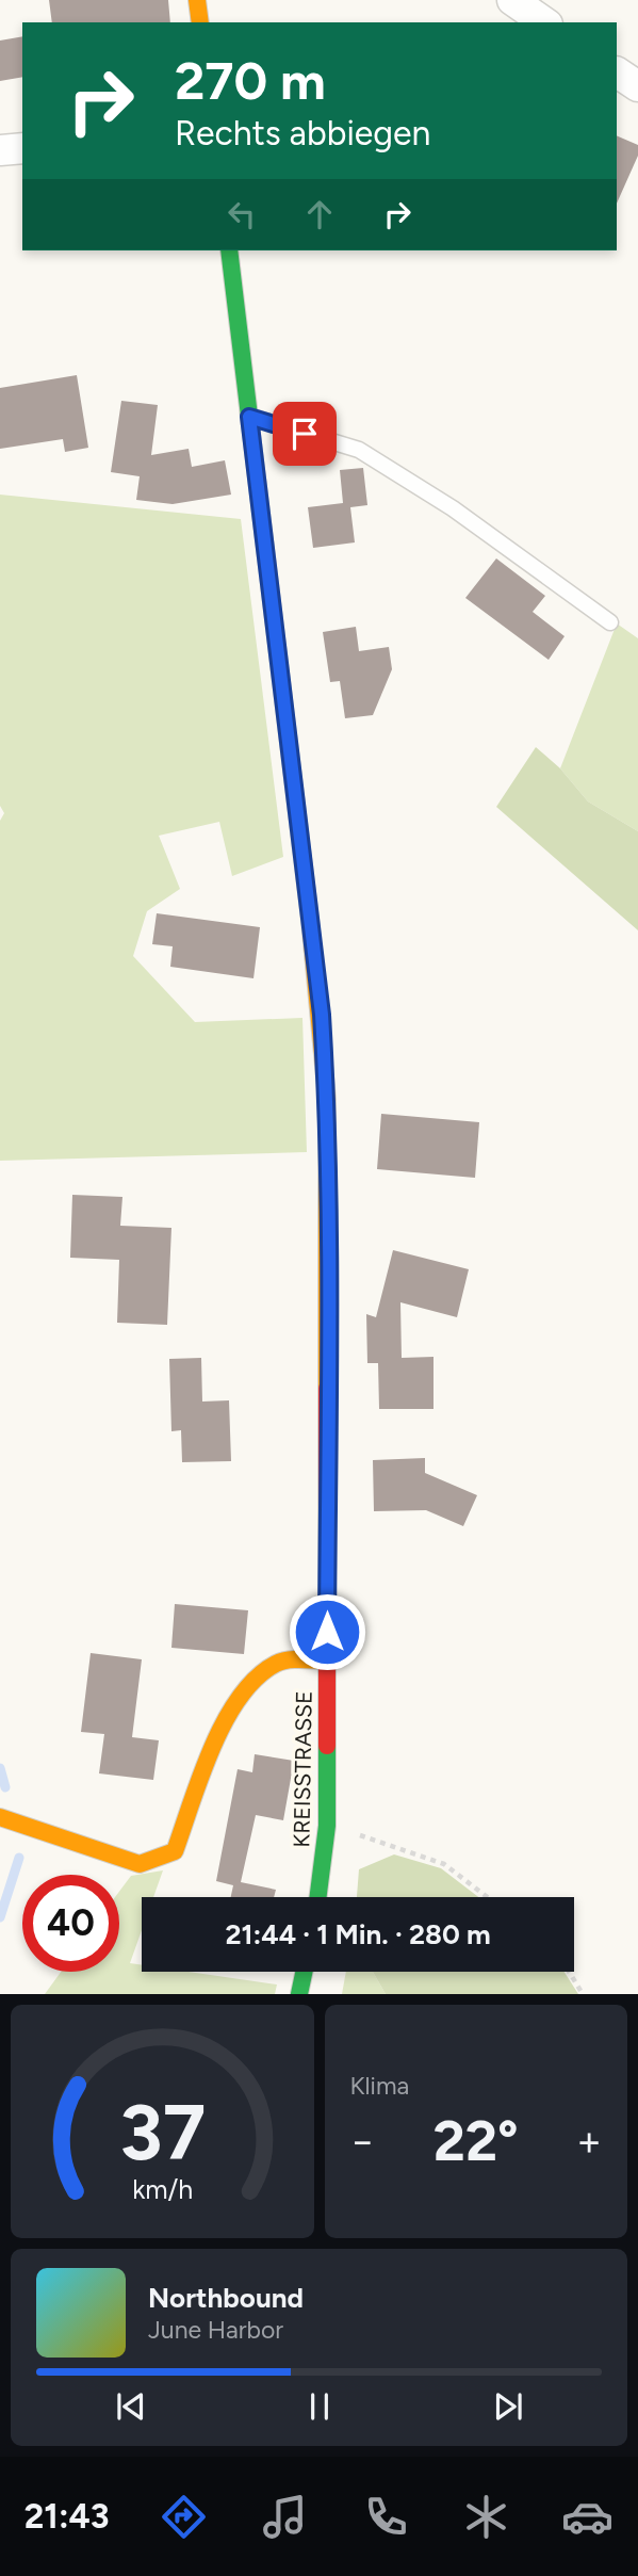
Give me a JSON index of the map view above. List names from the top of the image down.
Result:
{
  "streets": {
    "street": ["KREISSTRASSE"]
  },
  "page": {
    "turn": ["270 m", "Rechts abbiegen"],
    "limit": "40",
    "trip": "21:44 · 1 Min. · 280 m",
    "tile": "Klima",
    "heat": ["−", "22°", "+"],
    "song": ["Northbound", "June Harbor"],
    "tabs": "21:43",
    "gauge": ["37", "km/h"]
  }
}
